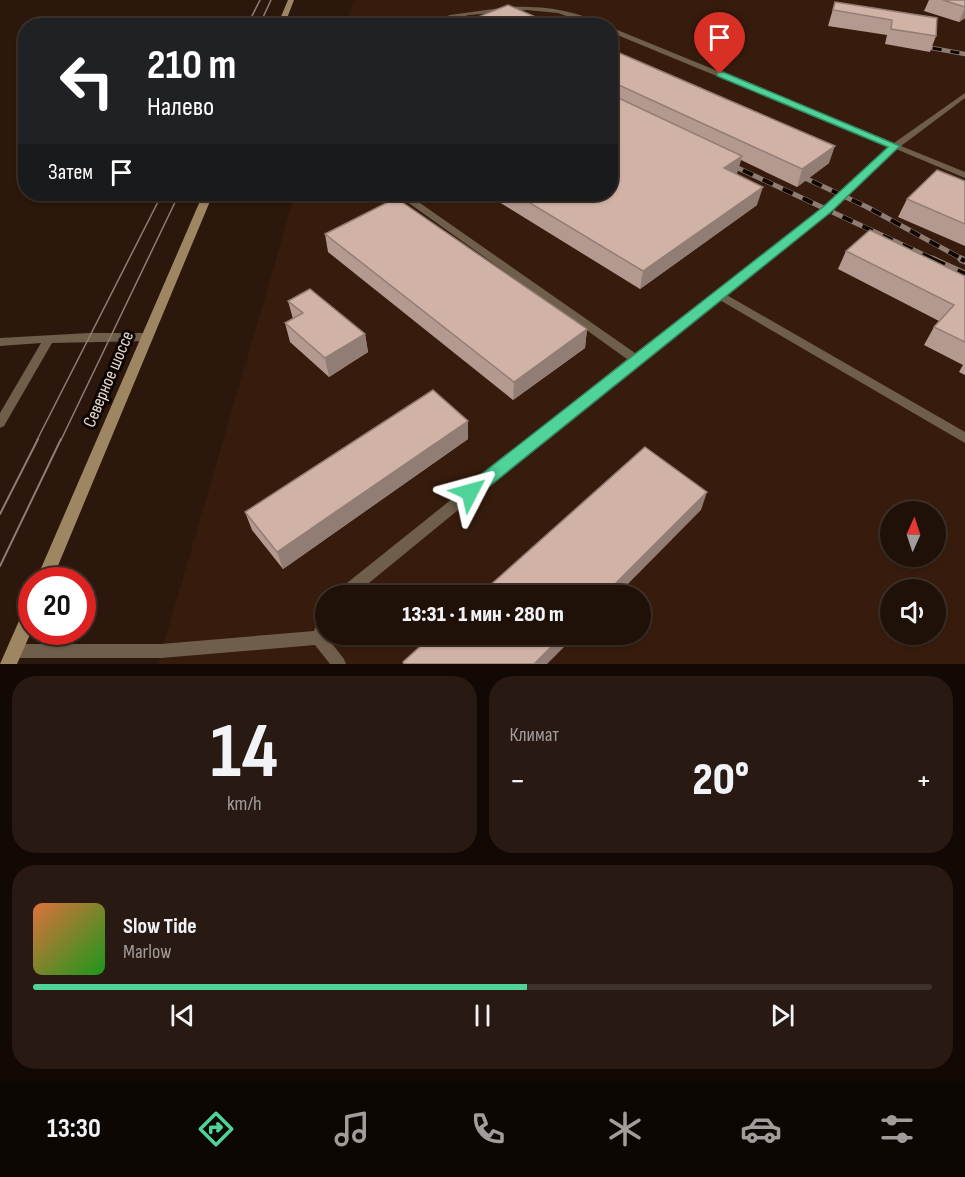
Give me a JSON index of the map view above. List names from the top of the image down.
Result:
{
  "streets": {
    "main road": ["Северное шоссе"]
  },
  "north": "top",
  "page": {
    "turn": ["210 m", "Налево"],
    "then": "Затем",
    "limit": "20",
    "trip": "13:31 · 1 мин · 280 m",
    "tile": [
      ["14", "km/h"],
      "Климат"
    ],
    "heat": ["−", "20°", "+"],
    "song": ["Slow Tide", "Marlow"],
    "tabs": "13:30"
  }
}
